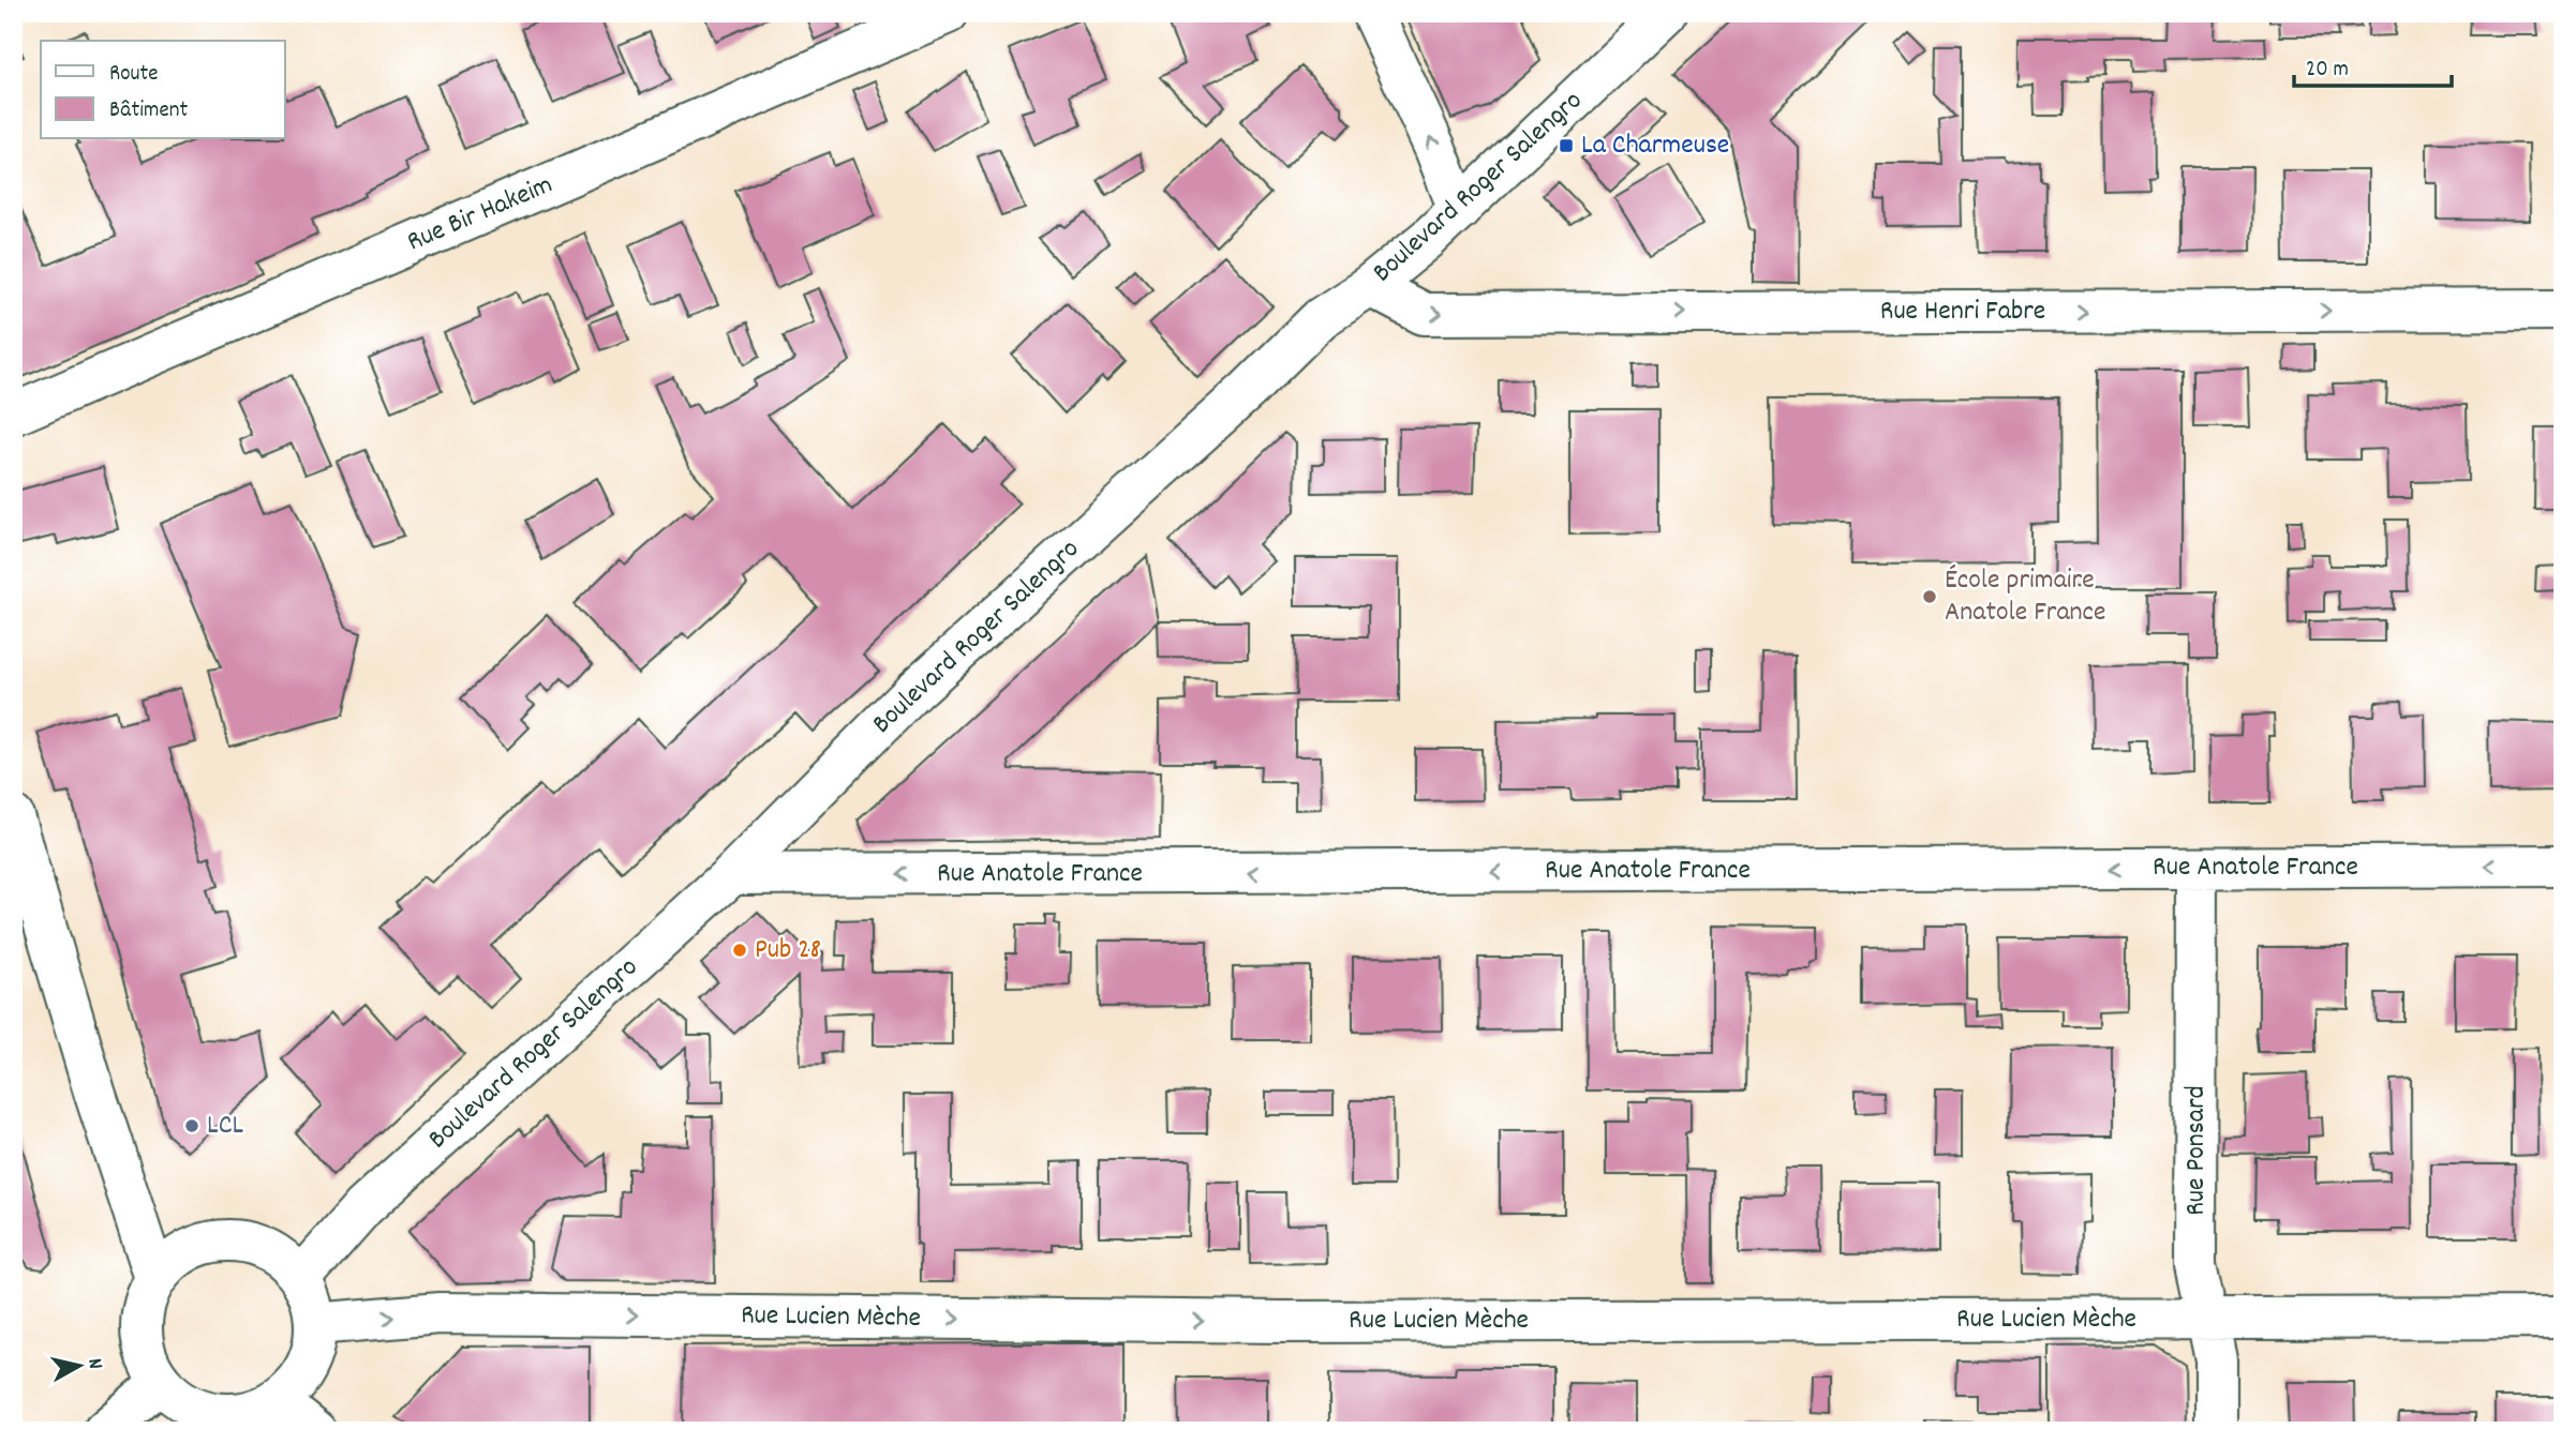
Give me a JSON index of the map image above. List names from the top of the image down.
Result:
{
  "streets": {
    "street": [
      "Boulevard Roger Salengro",
      "Rue Bir Hakeim",
      "Rue Henri Fabre",
      "Rue Anatole France",
      "Rue Ponsard",
      "Rue Lucien Mèche"
    ]
  },
  "crossings": [
    ["Boulevard Roger Salengro", "Rue Henri Fabre"],
    ["Boulevard Roger Salengro", "Rue Anatole France"],
    ["Boulevard Roger Salengro", "Rue Lucien Mèche"],
    ["Rue Anatole France", "Rue Ponsard"],
    ["Rue Ponsard", "Rue Lucien Mèche"]
  ],
  "one_way": ["Rue Henri Fabre", "Rue Anatole France", "Rue Lucien Mèche"],
  "places": {
    "transit": ["La Charmeuse"],
    "other": ["École primaire Anatole France", "Pub 28", "LCL"]
  },
  "legend": ["Route", "Bâtiment"],
  "scale_bar": "20 m",
  "north": "right"
}
